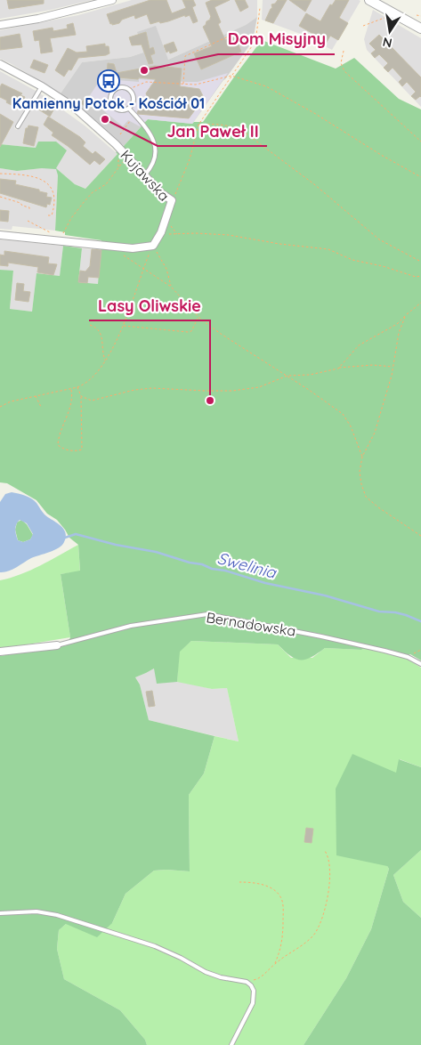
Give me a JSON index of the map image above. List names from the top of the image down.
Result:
{
  "streets": {
    "street": ["Kujawska", "Bernadowska"]
  },
  "water": ["Swelinia"],
  "places": {
    "other": ["Dom Misyjny", "Jan Paweł II", "Lasy Oliwskie"],
    "bus stop": ["Kamienny Potok - Kościół 01"]
  },
  "north": "bottom"
}
